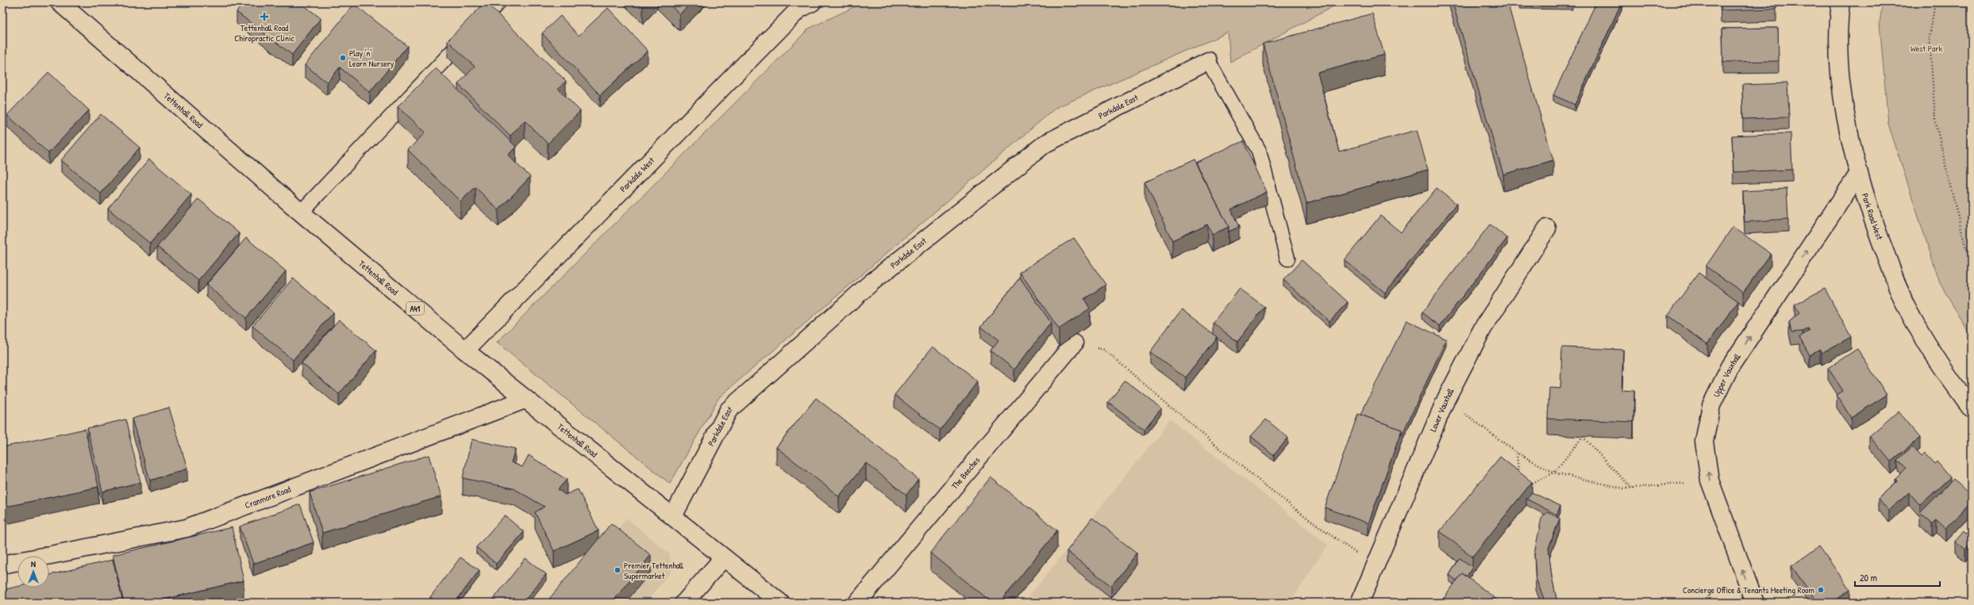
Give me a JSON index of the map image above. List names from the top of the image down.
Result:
{
  "streets": {
    "main road": [
      "Parkdale East",
      "Tettenhall Road",
      "Parkdale West",
      "Park Road West",
      "A41",
      "Upper Vauxhall",
      "Lower Vauxhall",
      "The Beeches",
      "Cranmore Road"
    ]
  },
  "crossings": [
    ["Parkdale East", "Tettenhall Road"],
    ["Tettenhall Road", "Parkdale West"],
    ["Tettenhall Road", "Cranmore Road"],
    ["Park Road West", "Upper Vauxhall"]
  ],
  "one_way": ["Upper Vauxhall"],
  "parks": ["West Park"],
  "places": {
    "health": ["Tettenhall Road Chiropractic Clinic"],
    "other": ["Play 'n' Learn Nursery", "Premier Tettenhall Supermarket", "Concierge Office & Tenants Meeting Room"]
  },
  "scale_bar": "20 m",
  "north": "top"
}
